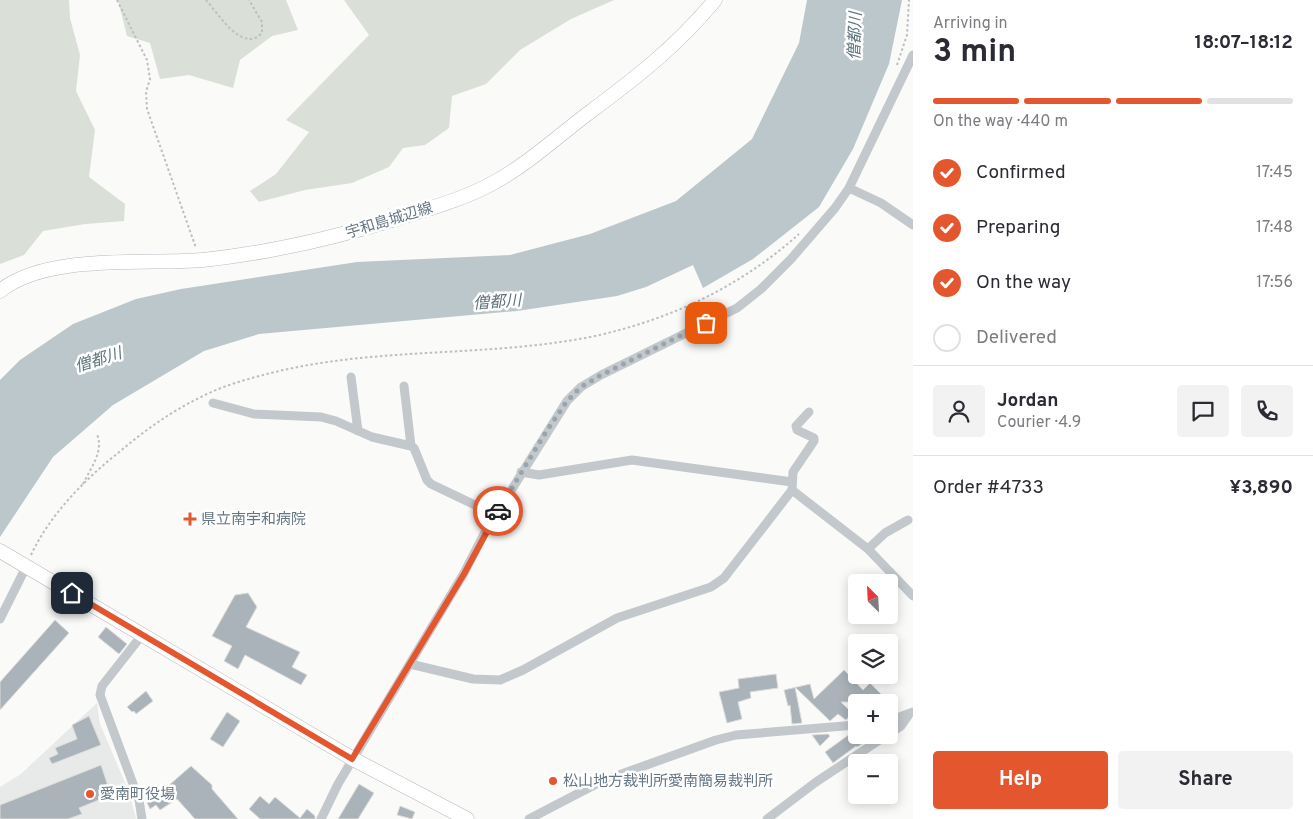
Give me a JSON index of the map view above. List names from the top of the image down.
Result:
{
  "streets": {
    "main road": ["宇和島城辺線"]
  },
  "water": ["僧都川"],
  "places": {
    "health": ["県立南宇和病院"],
    "other": ["松山地方裁判所愛南簡易裁判所", "愛南町役場"]
  },
  "north": "top left",
  "page": {
    "heading": ["3 min", "Arriving in", "18:07–18:12"],
    "panel": [
      "Jordan",
      "Courier · 4.9",
      "Order #4733",
      "¥3,890"
    ],
    "bar": "On the way · 440 m",
    "list": [
      ["Confirmed", "17:45"],
      ["Preparing", "17:48"],
      ["On the way", "17:56"],
      "Delivered"
    ],
    "map_buttons": ["+", "−"],
    "buttons": ["Help", "Share"]
  }
}
